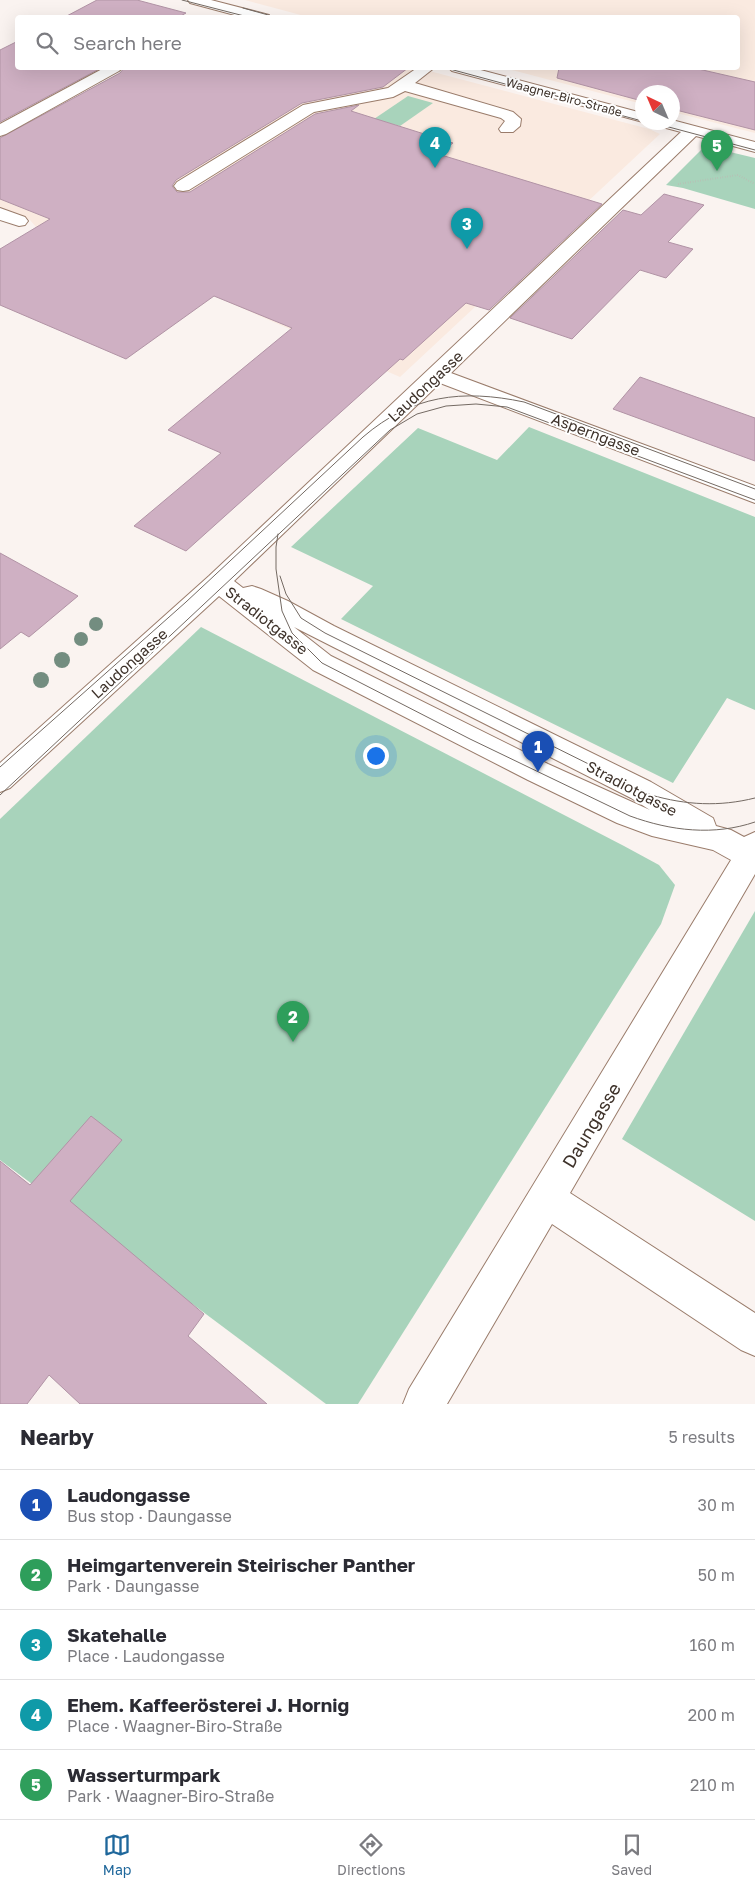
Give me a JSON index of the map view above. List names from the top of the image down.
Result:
{
  "streets": {
    "street": [
      "Waagner-Biro-Straße",
      "Laudongasse",
      "Asperngasse",
      "Stradiotgasse",
      "Daungasse"
    ]
  },
  "crossings": [
    ["Laudongasse", "Asperngasse"],
    ["Laudongasse", "Stradiotgasse"],
    ["Stradiotgasse", "Daungasse"]
  ],
  "north": "top left",
  "page": {
    "search": "Search here",
    "pins": [
      "4",
      "5",
      "3",
      "1",
      "2"
    ],
    "heading": ["Nearby", "5 results"],
    "list": [
      {
        "mark": "1",
        "name": "Laudongasse",
        "note": "Bus stop · Daungasse",
        "value": "30 m"
      },
      {
        "mark": "2",
        "name": "Heimgartenverein Steirischer Panther",
        "note": "Park · Daungasse",
        "value": "50 m"
      },
      {
        "mark": "3",
        "name": "Skatehalle",
        "note": "Place · Laudongasse",
        "value": "160 m"
      },
      {
        "mark": "4",
        "name": "Ehem. Kaffeerösterei J. Hornig",
        "note": "Place · Waagner-Biro-Straße",
        "value": "200 m"
      },
      {
        "mark": "5",
        "name": "Wasserturmpark",
        "note": "Park · Waagner-Biro-Straße",
        "value": "210 m"
      }
    ],
    "nav": ["Map", "Directions", "Saved"]
  }
}
